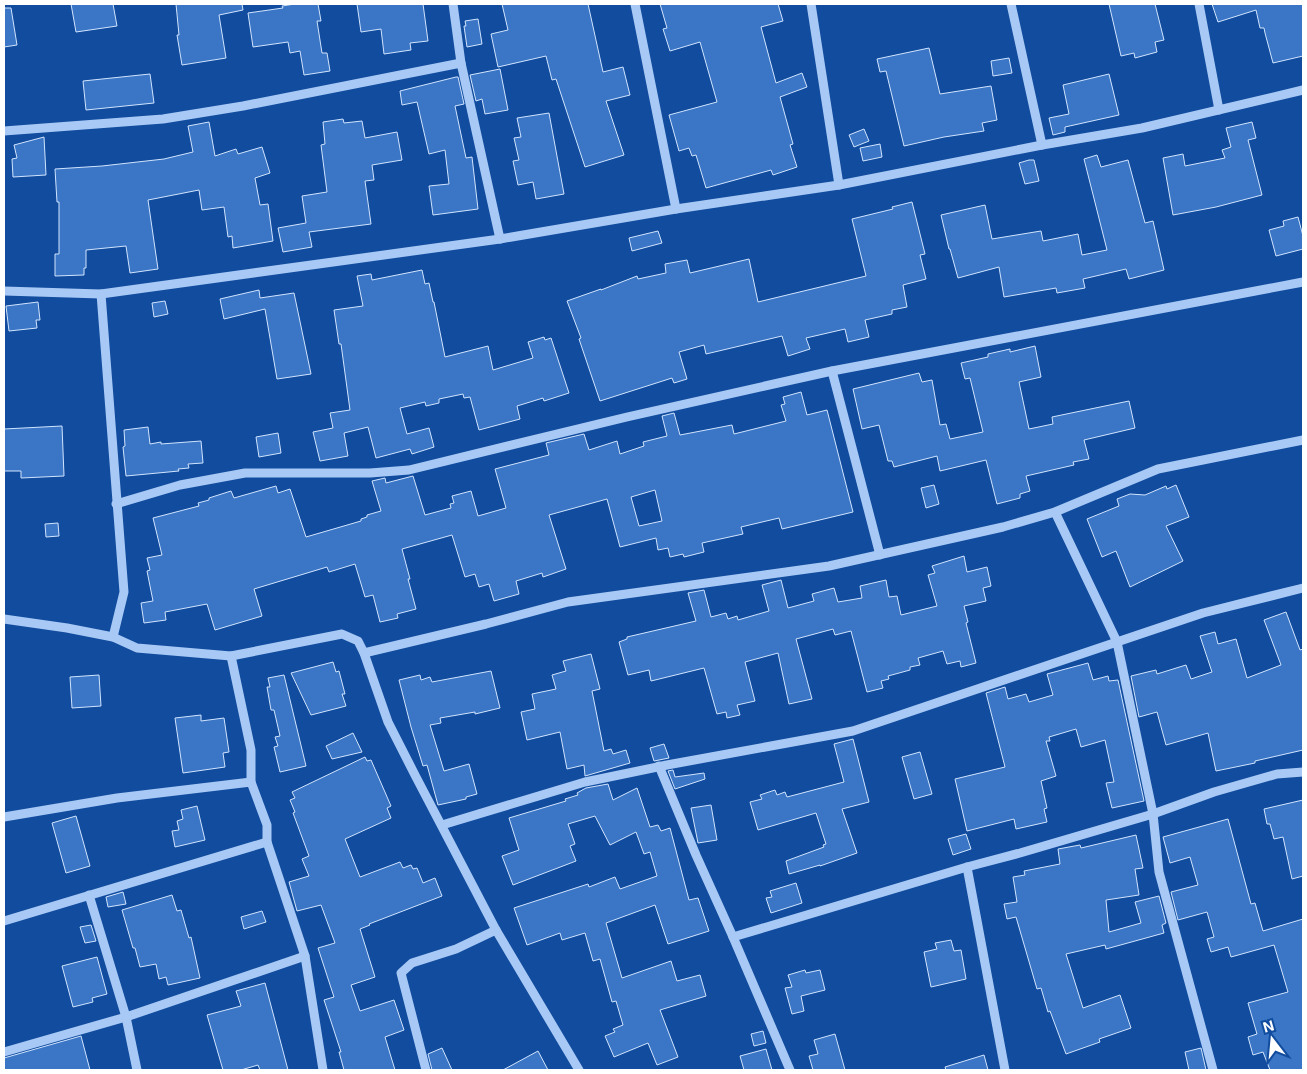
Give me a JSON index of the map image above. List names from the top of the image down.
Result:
{
  "north": "top"
}
